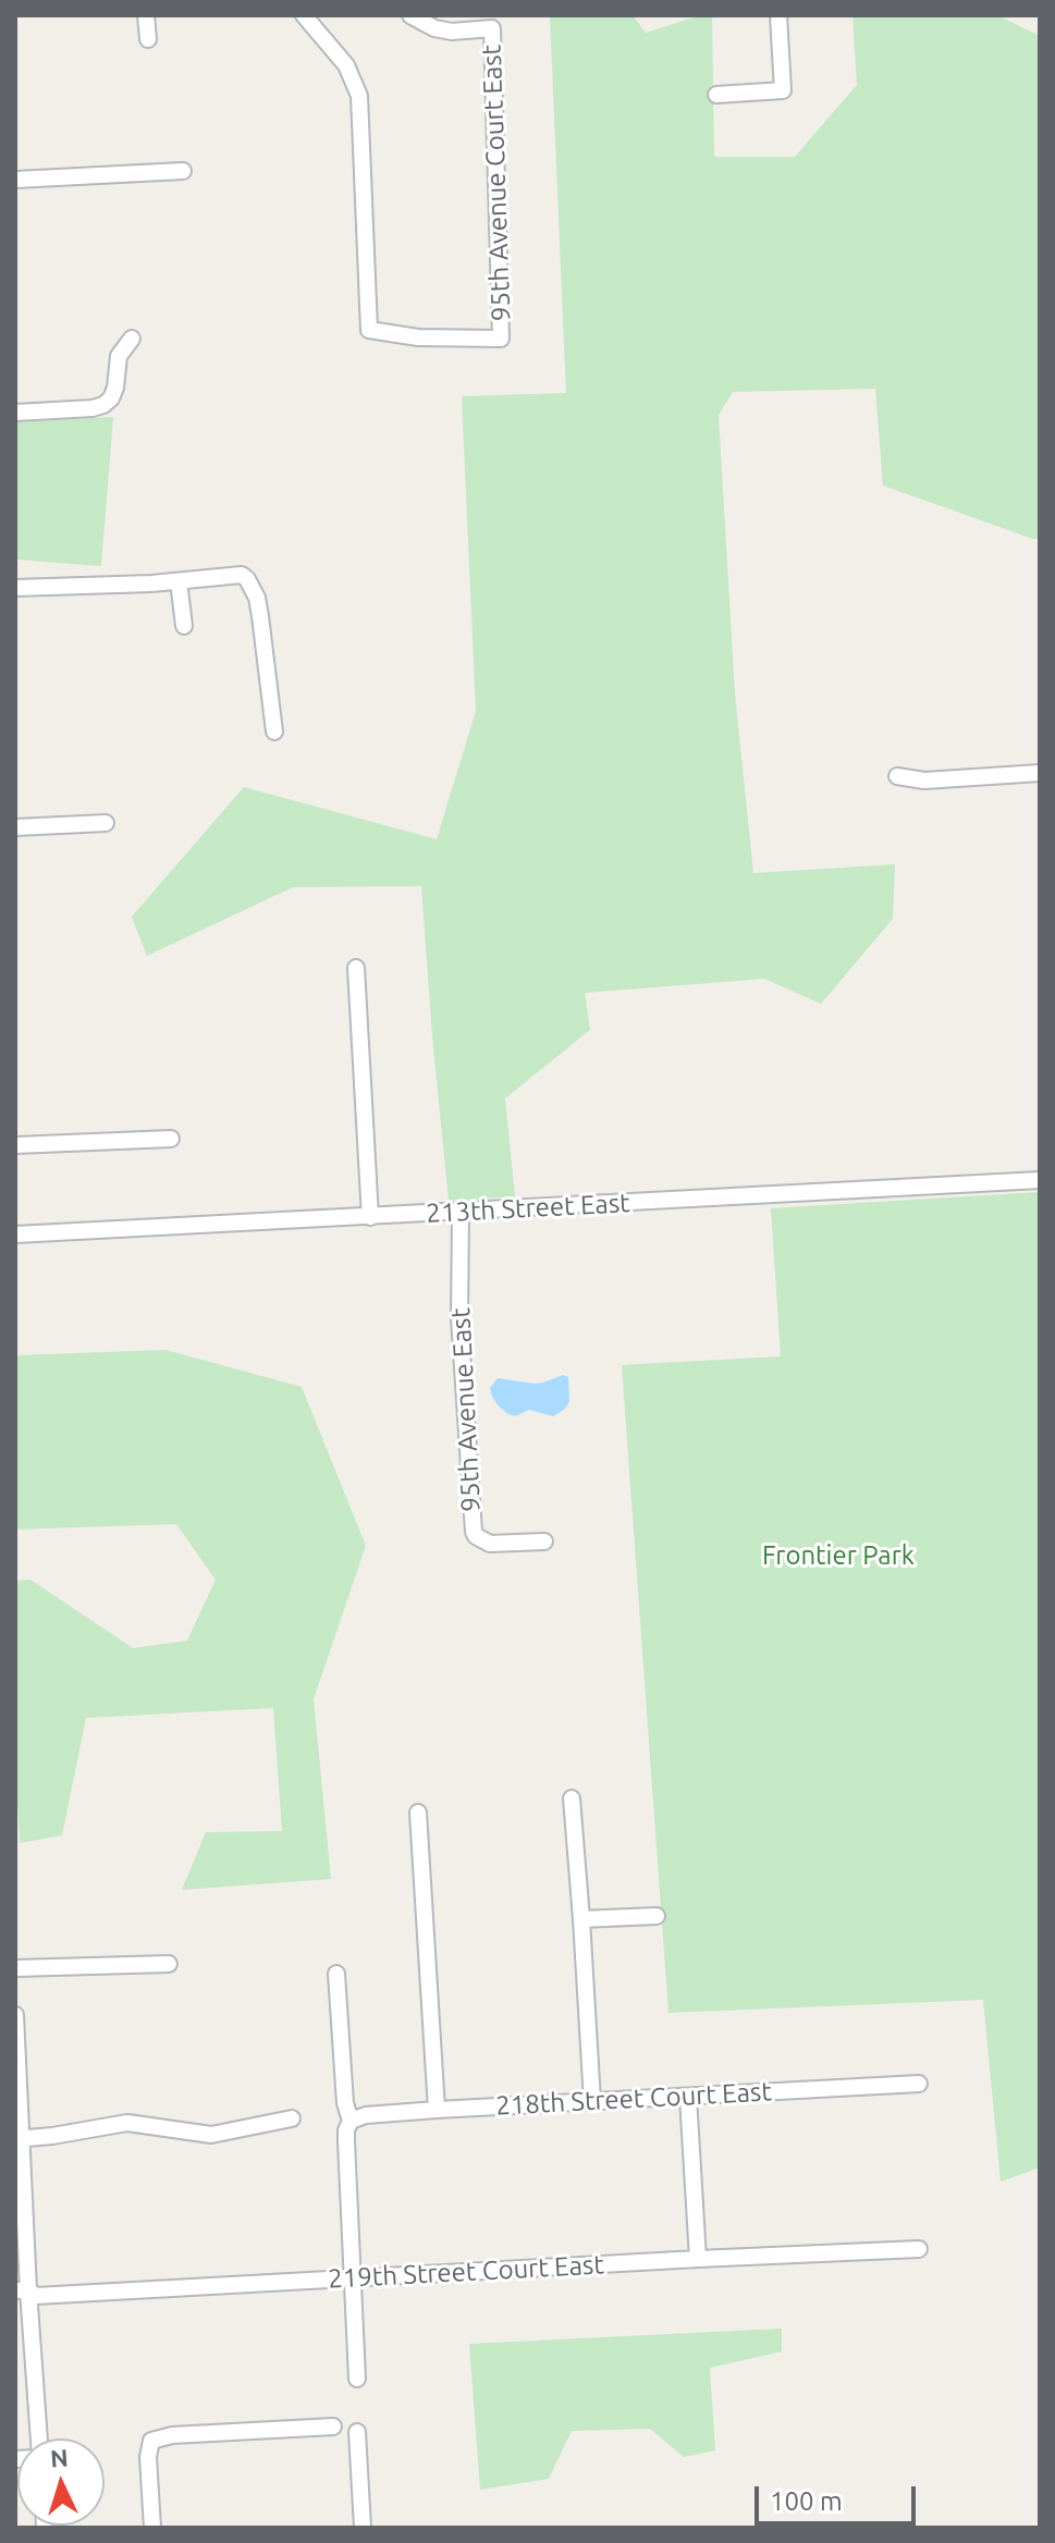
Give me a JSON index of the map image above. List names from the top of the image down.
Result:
{
  "streets": {
    "street": [
      "95th Avenue Court East",
      "213th Street East",
      "95th Avenue East",
      "218th Street Court East",
      "219th Street Court East"
    ]
  },
  "crossings": [
    ["213th Street East", "95th Avenue East"]
  ],
  "parks": ["Frontier Park"],
  "scale_bar": "100 m",
  "north": "top"
}
